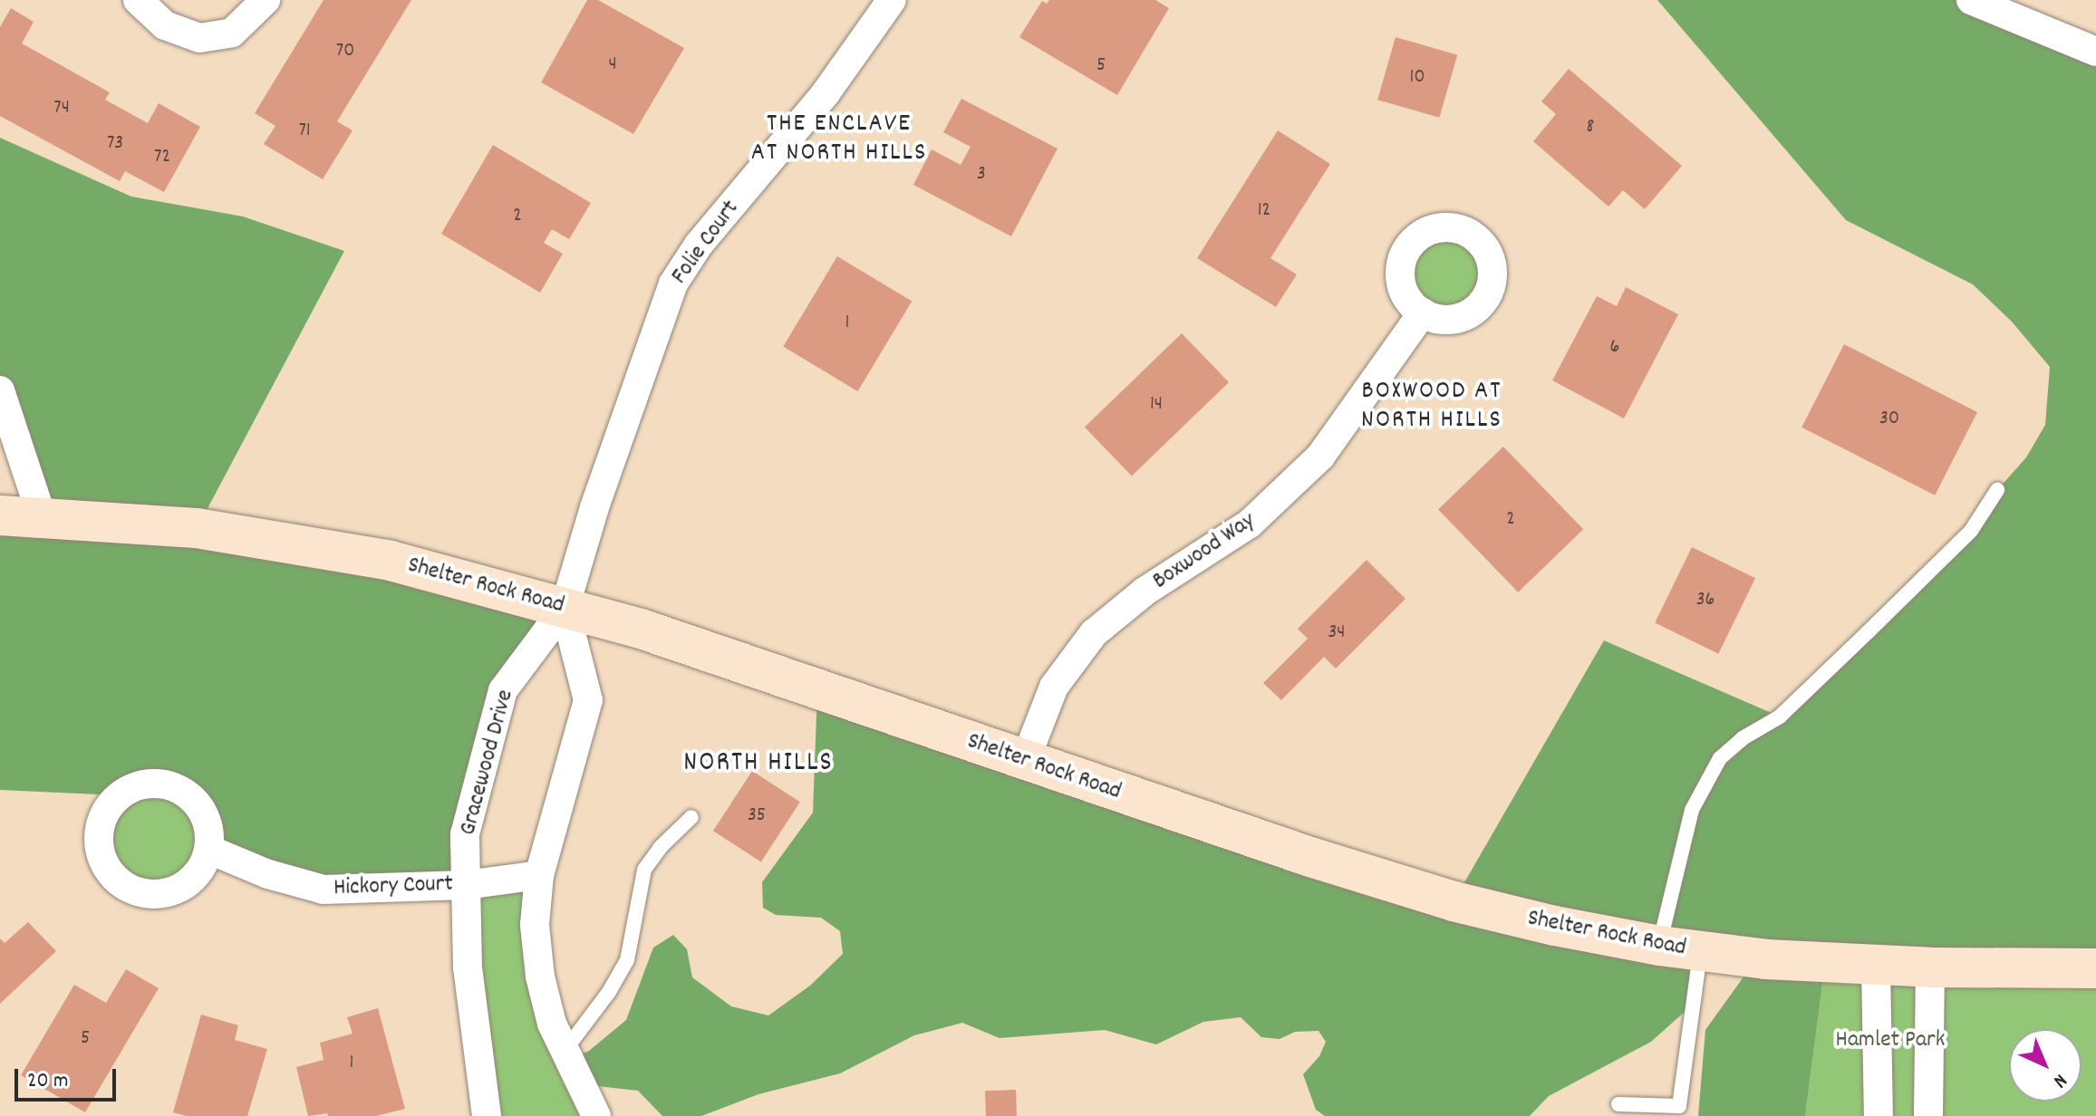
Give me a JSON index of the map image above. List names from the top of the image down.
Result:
{
  "streets": {
    "main road": ["Shelter Rock Road"],
    "street": [
      "Folie Court",
      "Boxwood Way",
      "Gracewood Drive",
      "Hickory Court"
    ]
  },
  "crossings": [
    ["Folie Court", "Shelter Rock Road"],
    ["Folie Court", "Gracewood Drive"],
    ["Boxwood Way", "Shelter Rock Road"],
    ["Shelter Rock Road", "Gracewood Drive"],
    ["Gracewood Drive", "Hickory Court"]
  ],
  "districts": ["THE ENCLAVE AT NORTH HILLS", "BOXWOOD AT NORTH HILLS", "NORTH HILLS"],
  "parks": ["Hamlet Park"],
  "house_numbers": [
    "70",
    "4",
    "5",
    "10",
    "74",
    "8",
    "71",
    "73",
    "72",
    "3",
    "12",
    "2",
    "1",
    "6",
    "14",
    "30",
    "2",
    "36",
    "34",
    "35",
    "5",
    "1"
  ],
  "scale_bar": "20 m",
  "north": "bottom right"
}
